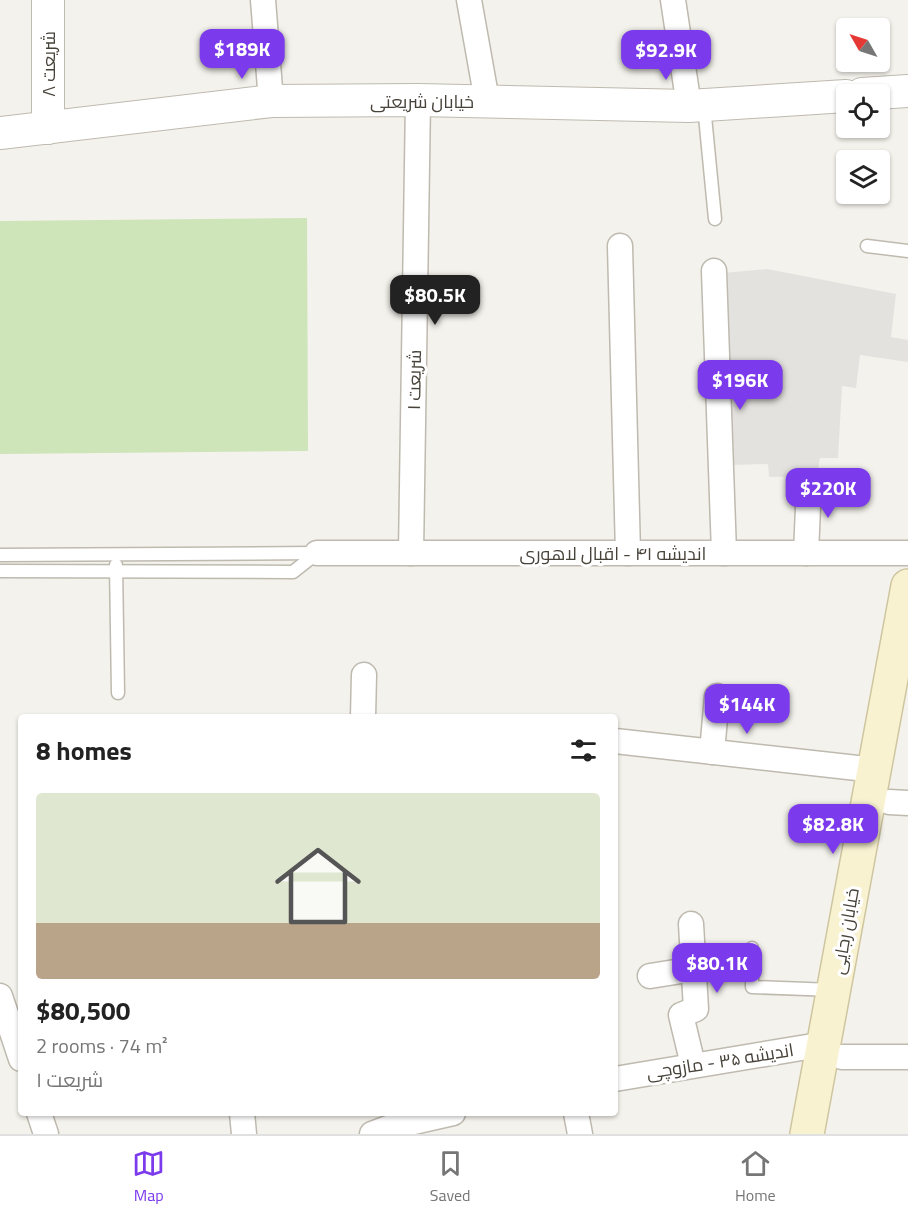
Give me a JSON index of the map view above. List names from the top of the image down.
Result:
{
  "streets": {
    "main road": ["خیابان رجایی"],
    "street": [
      "شریعت ۸",
      "خیابان شریعتی",
      "شریعت ۱",
      "اندیشه ۴۱ - اقبال لاهوری",
      "اندیشه ۳۵ - مازوچی"
    ]
  },
  "crossings": [
    ["شریعت ۸", "خیابان شریعتی"],
    ["خیابان شریعتی", "شریعت ۱"],
    ["شریعت ۱", "اندیشه ۴۱ - اقبال لاهوری"],
    ["خیابان رجایی", "اندیشه ۳۵ - مازوچی"]
  ],
  "north": "top left",
  "page": {
    "price": [
      "$189K",
      "$92.9K",
      "$80.5K",
      "$196K",
      "$220K",
      "$144K",
      "$82.8K",
      "$80.1K"
    ],
    "heading": "8 homes",
    "list": [
      {
        "name": "$80,500",
        "note": "2 rooms · 74 m² · شریعت ۱"
      }
    ],
    "tabs": ["Map", "Saved", "Home"]
  }
}
